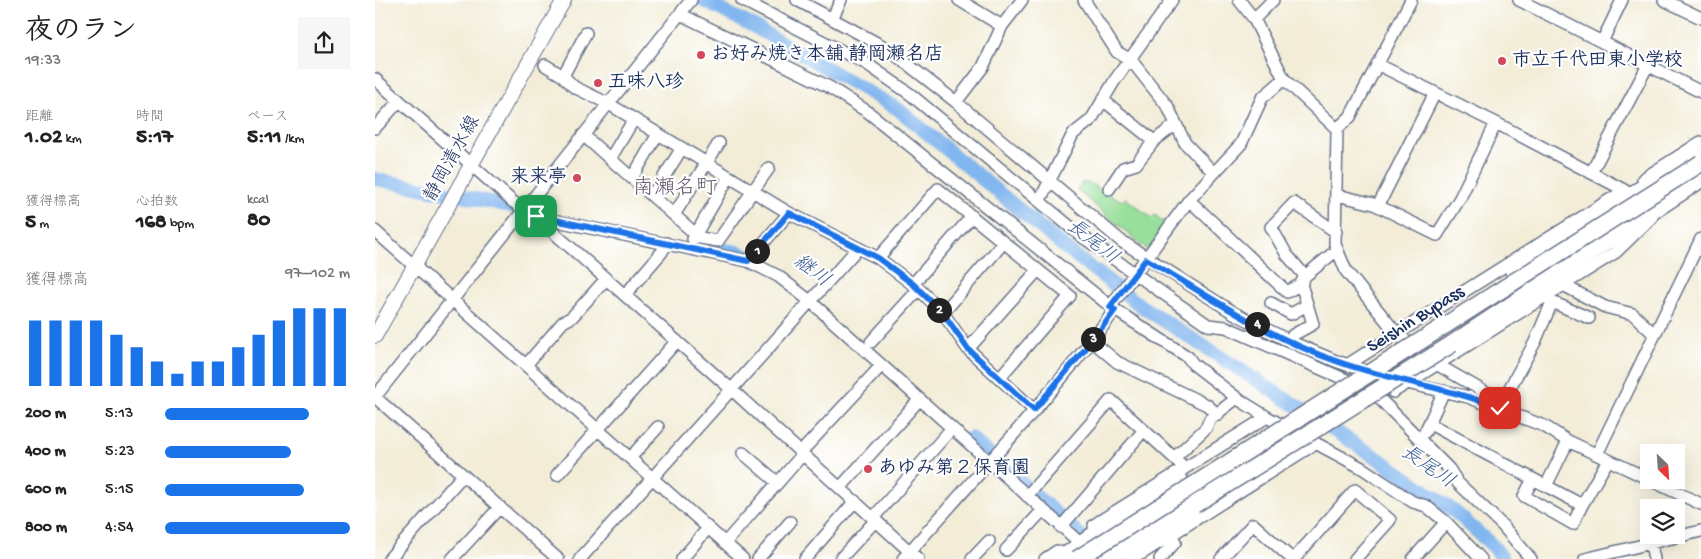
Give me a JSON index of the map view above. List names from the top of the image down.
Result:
{
  "streets": {
    "highway": ["Seishin Bypass"],
    "main road": ["静岡清水線"]
  },
  "districts": ["南瀬名町"],
  "water": ["長尾川", "継川"],
  "places": [
    "お好み焼き本舗 静岡瀬名店",
    "市立千代田東小学校",
    "五味八珍",
    "来来亭",
    "あゆみ第２保育園"
  ],
  "north": "bottom right",
  "page": {
    "heading": ["夜のラン", "19:33"],
    "stats": [
      ["距離", "1.02 km"],
      ["時間", "5:17"],
      ["ペース", "5:11 /km"],
      ["獲得標高", "5 m"],
      ["心拍数", "168 bpm"],
      ["kcal", "80"]
    ],
    "pins": [
      "1",
      "2",
      "4",
      "3"
    ],
    "chart": ["獲得標高", "97–102 m"],
    "list": [
      {
        "name": "200 m",
        "note": "5:13"
      },
      {
        "name": "400 m",
        "note": "5:23"
      },
      {
        "name": "600 m",
        "note": "5:15"
      },
      {
        "name": "800 m",
        "note": "4:54"
      }
    ]
  }
}
